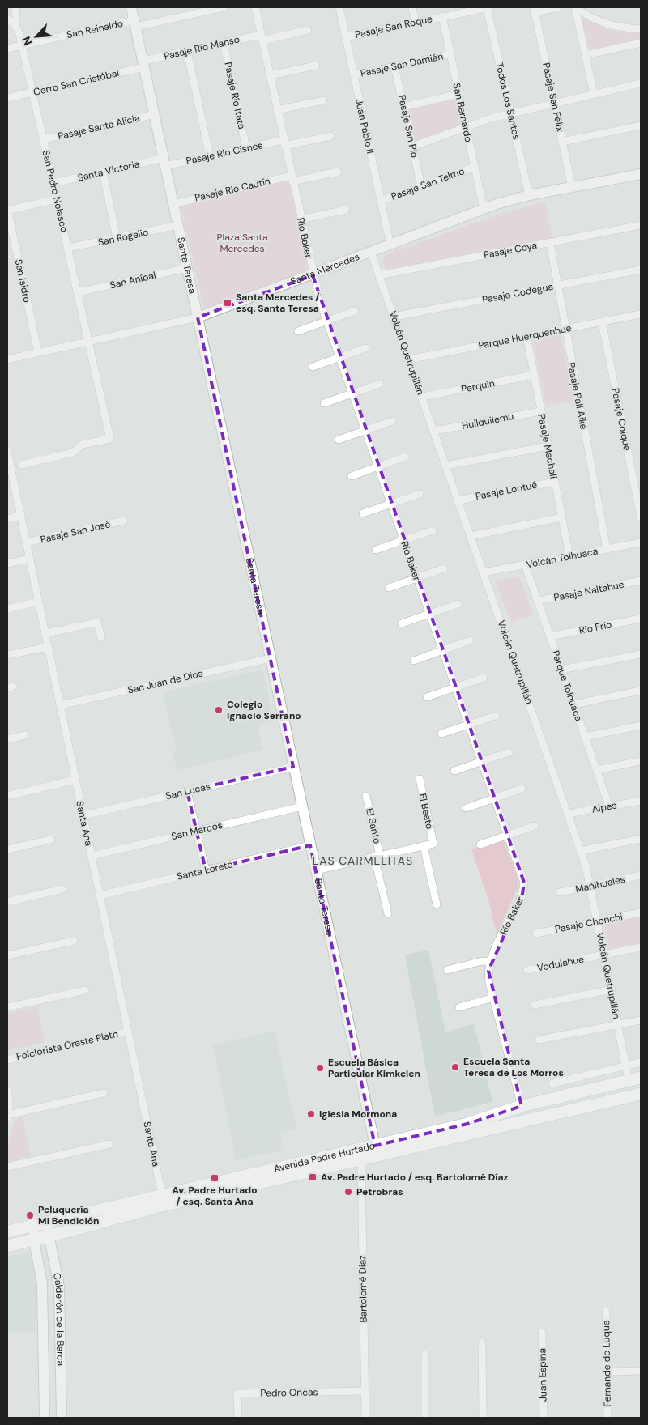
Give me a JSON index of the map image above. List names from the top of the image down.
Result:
{
  "streets": {
    "main road": ["Avenida Padre Hurtado"],
    "street": [
      "Pasaje San Roque",
      "San Reinaldo",
      "Pasaje Río Manso",
      "Pasaje San Damián",
      "Cerro San Cristóbal",
      "Pasaje Río Itata",
      "Pasaje San Félix",
      "Todos Los Santos",
      "San Bernardo",
      "Juan Pablo II",
      "Pasaje San Pío",
      "Pasaje Santa Alicia",
      "Pasaje Río Cisnes",
      "Santa Victoria",
      "Pasaje San Telmo",
      "Pasaje Río Cautín",
      "San Pedro Nolasco",
      "San Rogelio",
      "Río Baker",
      "Pasaje Coya",
      "Santa Teresa",
      "Santa Mercedes",
      "San Aníbal",
      "San Isidro",
      "Pasaje Codegua",
      "Parque Huerquenhue",
      "Volcán Quetrupillán",
      "Perquín",
      "Pasaje Pali Aike",
      "Pasaje Coique",
      "Huilquilemu",
      "Pasaje Machalí",
      "Pasaje Lontué",
      "Pasaje San José",
      "Volcán Tolhuaca",
      "Pasaje Naltahue",
      "Río Frío",
      "San Juan de Dios",
      "Parque Tolhuaca",
      "San Lucas",
      "Alpes",
      "El Beato",
      "Santa Ana",
      "El Santo",
      "San Marcos",
      "Santa Loreto",
      "Mañihuales",
      "Pasaje Chonchi",
      "Vodulahue",
      "Folclorista Oreste Plath",
      "Bartolomé Díaz",
      "Calderón de la Barca",
      "Fernande de Luque",
      "Juan Espina",
      "Pedro Oncas"
    ]
  },
  "crossings": [
    ["Pasaje San Roque", "Todos Los Santos"],
    ["Pasaje San Roque", "San Bernardo"],
    ["Pasaje San Roque", "Juan Pablo II"],
    ["San Reinaldo", "San Pedro Nolasco"],
    ["San Reinaldo", "Santa Teresa"],
    ["Pasaje Río Manso", "Cerro San Cristóbal"],
    ["Pasaje Río Manso", "Pasaje Río Itata"],
    ["Pasaje Río Manso", "Río Baker"],
    ["Pasaje Río Manso", "Santa Teresa"],
    ["Pasaje San Damián", "San Bernardo"],
    ["Pasaje San Damián", "Juan Pablo II"],
    ["Pasaje San Damián", "Pasaje San Pío"],
    ["Cerro San Cristóbal", "San Pedro Nolasco"],
    ["Cerro San Cristóbal", "Santa Teresa"],
    ["Pasaje Río Itata", "Pasaje Río Cisnes"],
    ["Pasaje San Félix", "Santa Mercedes"],
    ["Todos Los Santos", "Santa Mercedes"],
    ["San Bernardo", "Pasaje San Telmo"],
    ["San Bernardo", "Santa Mercedes"],
    ["Juan Pablo II", "Pasaje San Telmo"],
    ["Juan Pablo II", "Santa Mercedes"],
    ["Pasaje San Pío", "Pasaje San Telmo"],
    ["Pasaje Santa Alicia", "San Pedro Nolasco"],
    ["Pasaje Santa Alicia", "Santa Teresa"],
    ["Pasaje Río Cisnes", "Santa Victoria"],
    ["Pasaje Río Cisnes", "Río Baker"],
    ["Pasaje Río Cisnes", "Santa Teresa"],
    ["Santa Victoria", "San Pedro Nolasco"],
    ["Santa Victoria", "Santa Teresa"],
    ["Pasaje Río Cautín", "Río Baker"],
    ["Pasaje Río Cautín", "Santa Teresa"],
    ["San Pedro Nolasco", "San Rogelio"],
    ["San Pedro Nolasco", "Santa Mercedes"],
    ["San Pedro Nolasco", "San Aníbal"],
    ["San Rogelio", "Santa Teresa"],
    ["Río Baker", "Santa Mercedes"],
    ["Río Baker", "Avenida Padre Hurtado"],
    ["Pasaje Coya", "Volcán Quetrupillán"],
    ["Pasaje Coya", "Pasaje Pali Aike"],
    ["Santa Teresa", "Santa Mercedes"],
    ["Santa Teresa", "San Aníbal"],
    ["Santa Teresa", "San Juan de Dios"],
    ["Santa Teresa", "San Lucas"],
    ["Santa Teresa", "San Marcos"],
    ["Santa Teresa", "Santa Loreto"],
    ["Santa Teresa", "Avenida Padre Hurtado"],
    ["Santa Mercedes", "San Isidro"],
    ["Santa Mercedes", "Volcán Quetrupillán"],
    ["Pasaje Codegua", "Volcán Quetrupillán"],
    ["Pasaje Codegua", "Pasaje Pali Aike"],
    ["Parque Huerquenhue", "Volcán Quetrupillán"],
    ["Parque Huerquenhue", "Pasaje Pali Aike"],
    ["Parque Huerquenhue", "Pasaje Coique"],
    ["Parque Huerquenhue", "Pasaje Machalí"],
    ["Volcán Quetrupillán", "Perquín"],
    ["Volcán Quetrupillán", "Huilquilemu"],
    ["Volcán Quetrupillán", "Pasaje Lontué"],
    ["Volcán Quetrupillán", "Volcán Tolhuaca"],
    ["Volcán Quetrupillán", "Alpes"],
    ["Volcán Quetrupillán", "Mañihuales"],
    ["Volcán Quetrupillán", "Pasaje Chonchi"],
    ["Volcán Quetrupillán", "Vodulahue"],
    ["Volcán Quetrupillán", "Avenida Padre Hurtado"],
    ["Perquín", "Pasaje Machalí"],
    ["Pasaje Pali Aike", "Volcán Tolhuaca"],
    ["Huilquilemu", "Pasaje Machalí"],
    ["Pasaje Machalí", "Pasaje Lontué"],
    ["Pasaje Machalí", "Volcán Tolhuaca"],
    ["Pasaje San José", "Santa Ana"],
    ["Volcán Tolhuaca", "Parque Tolhuaca"],
    ["Pasaje Naltahue", "Parque Tolhuaca"],
    ["Río Frío", "Parque Tolhuaca"],
    ["San Juan de Dios", "Santa Ana"],
    ["Parque Tolhuaca", "Alpes"],
    ["San Lucas", "Santa Ana"],
    ["Santa Ana", "San Marcos"],
    ["Santa Ana", "Santa Loreto"],
    ["Santa Ana", "Folclorista Oreste Plath"],
    ["Santa Ana", "Avenida Padre Hurtado"],
    ["Avenida Padre Hurtado", "Bartolomé Díaz"],
    ["Avenida Padre Hurtado", "Calderón de la Barca"],
    ["Bartolomé Díaz", "Pedro Oncas"]
  ],
  "districts": ["LAS CARMELITAS"],
  "parks": ["Plaza Santa Mercedes"],
  "places": {
    "transit": ["Santa Mercedes / esq. Santa Teresa", "Av. Padre Hurtado / esq. Bartolomé Díaz", "Av. Padre Hurtado / esq. Santa Ana"],
    "other": [
      "Colegio Ignacio Serrano",
      "Escuela Santa Teresa de Los Morros",
      "Escuela Básica Particular Kimkelen",
      "Iglesia Mormona",
      "Petrobras",
      "Peluquería Mi Bendición"
    ]
  },
  "north": "bottom left"
}
